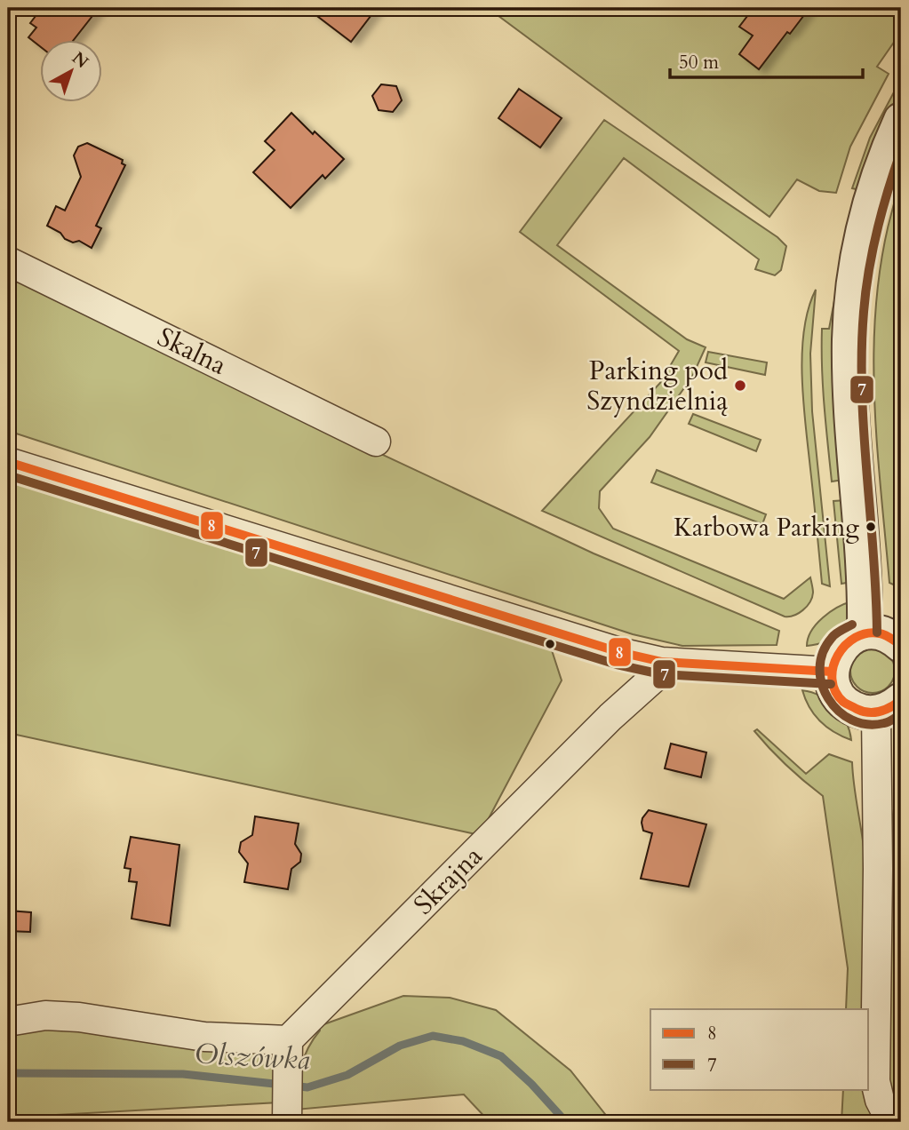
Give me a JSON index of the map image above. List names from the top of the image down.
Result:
{
  "streets": {
    "street": ["Skalna", "Skrajna"]
  },
  "water": ["Olszówka"],
  "places": ["Parking pod Szyndzielnią", "Karbowa Parking"],
  "lines": ["transit line 7", "transit line 8"],
  "legend": ["8", "7"],
  "scale_bar": "50 m",
  "north": "top right"
}
